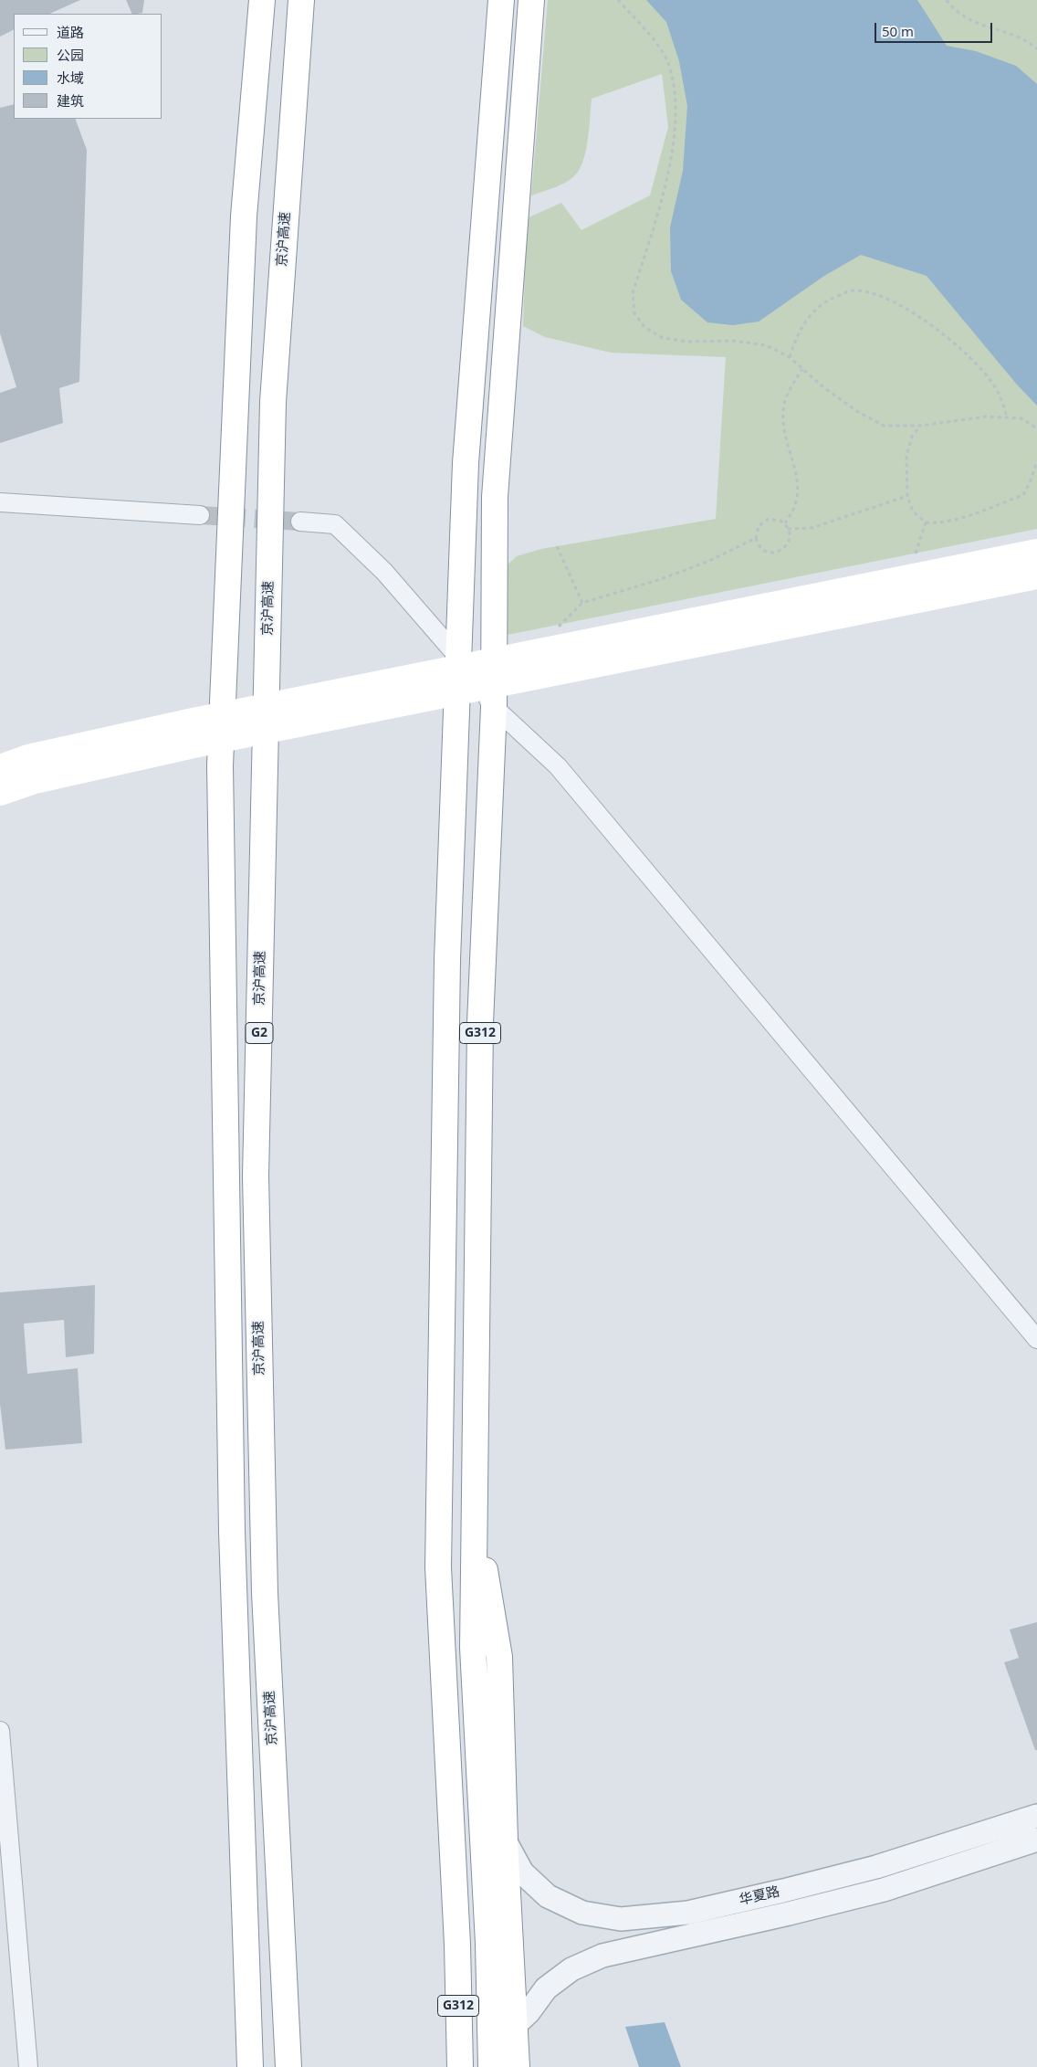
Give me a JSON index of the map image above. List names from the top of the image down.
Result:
{
  "streets": {
    "main road": ["京沪高速", "G2", "G312"],
    "street": ["华夏路"]
  },
  "legend": [
    "道路",
    "公园",
    "水域",
    "建筑"
  ],
  "scale_bar": "50 m"
}
